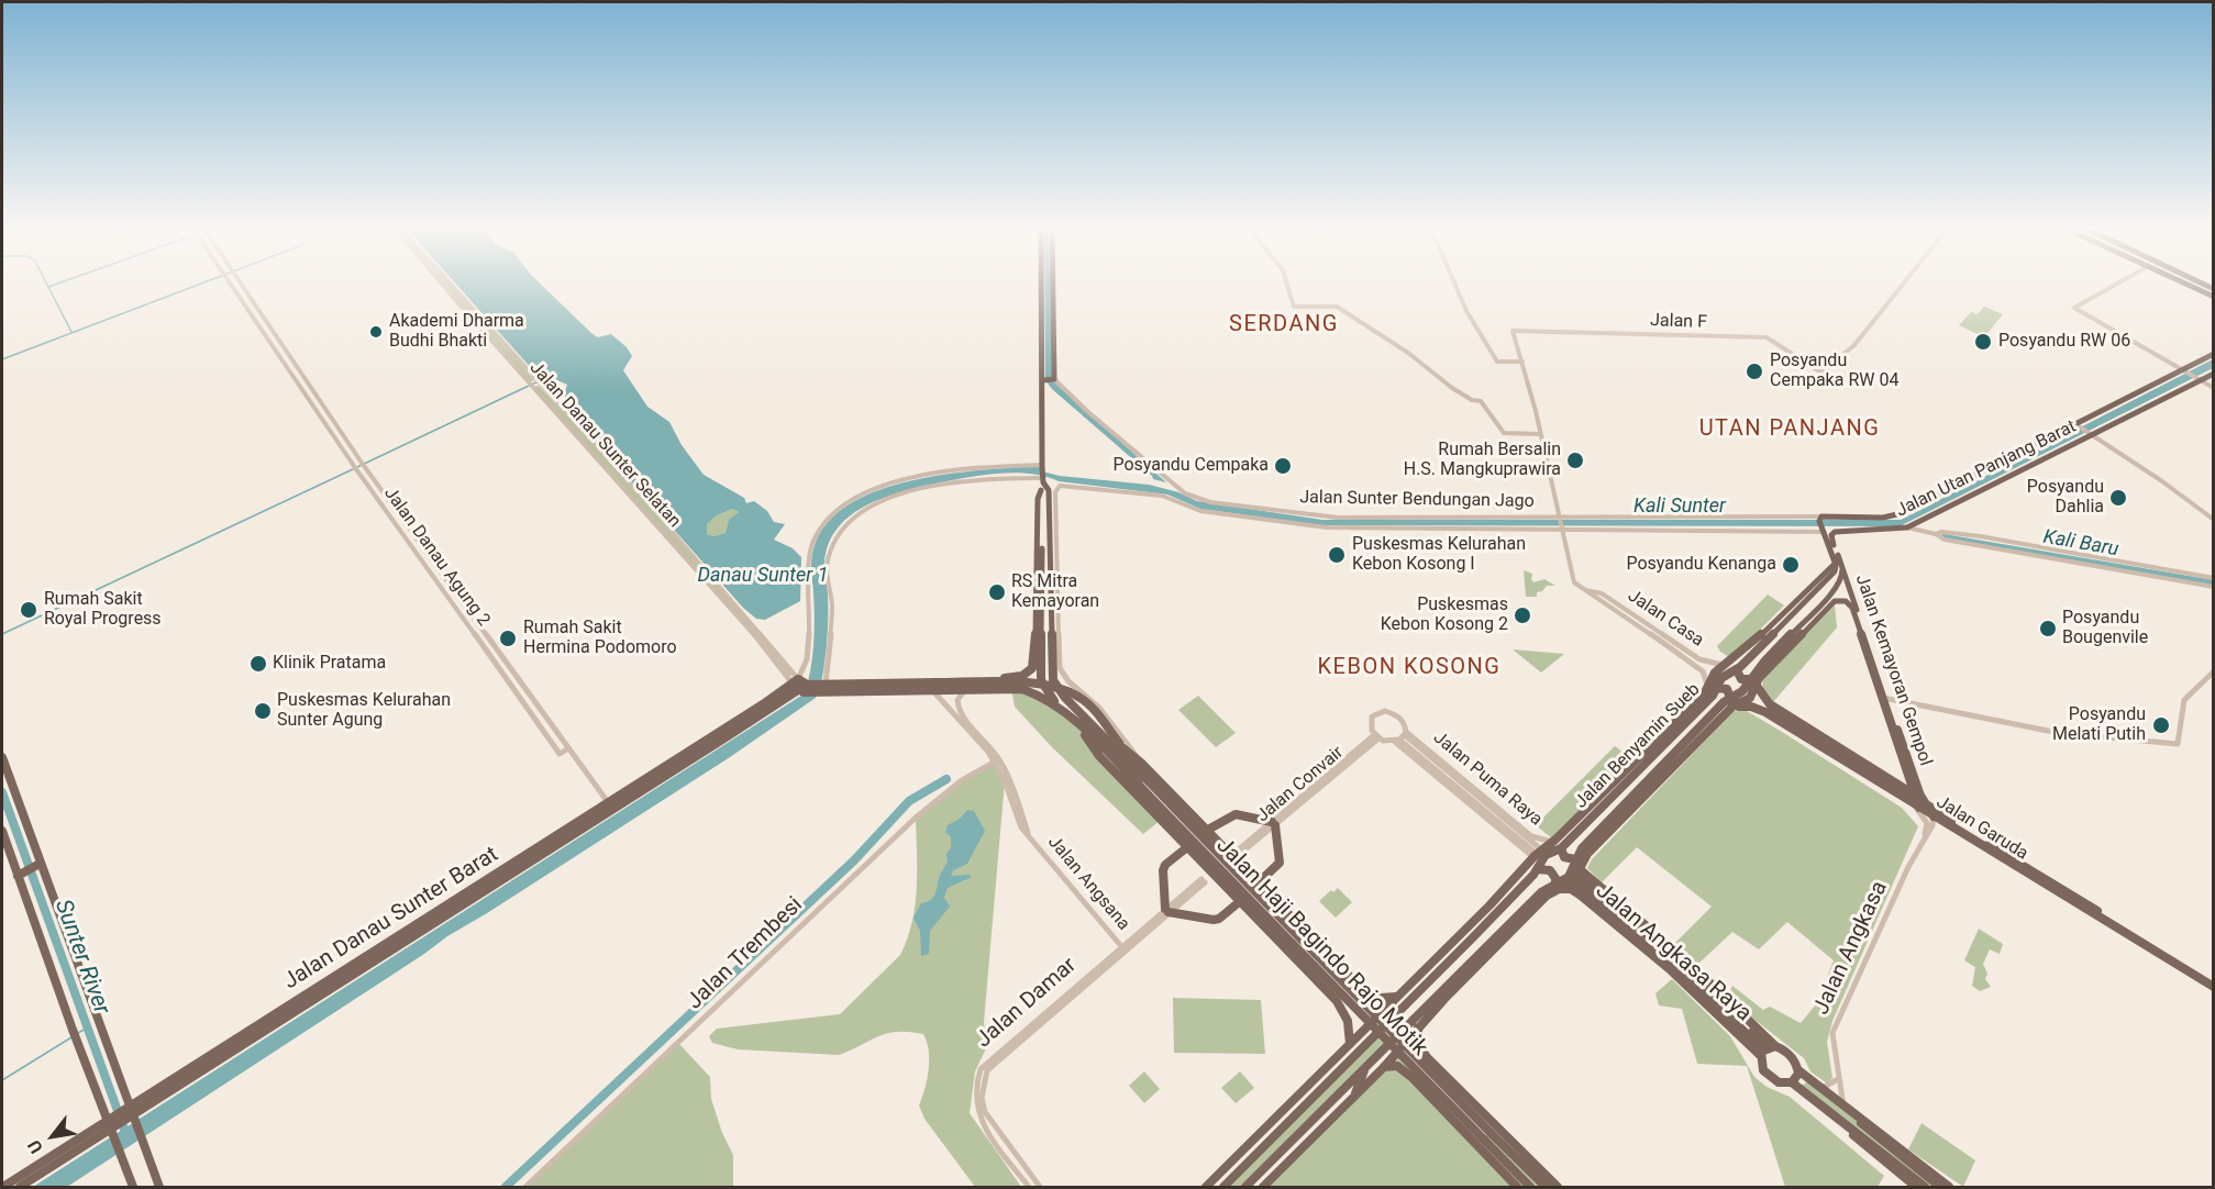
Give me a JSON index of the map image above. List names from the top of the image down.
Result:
{
  "streets": {
    "main road": [
      "Jalan Utan Panjang Barat",
      "Jalan Kemayoran Gempol",
      "Jalan Benyamin Sueb",
      "Jalan Garuda",
      "Jalan Danau Sunter Barat",
      "Jalan Haji Bagindo Rajo Motik",
      "Jalan Angkasa Raya"
    ],
    "street": [
      "Jalan F",
      "Jalan Danau Sunter Selatan",
      "Jalan Sunter Bendungan Jago",
      "Jalan Danau Agung 2",
      "Jalan Casa",
      "Jalan Puma Raya",
      "Jalan Convair",
      "Jalan Angsana",
      "Jalan Angkasa",
      "Jalan Trembesi",
      "Jalan Damar"
    ]
  },
  "crossings": [
    ["Jalan Danau Sunter Selatan", "Jalan Danau Sunter Barat"],
    ["Jalan Danau Sunter Selatan", "Jalan Haji Bagindo Rajo Motik"],
    ["Jalan Utan Panjang Barat", "Jalan Kemayoran Gempol"],
    ["Jalan Danau Agung 2", "Jalan Danau Sunter Barat"],
    ["Jalan Casa", "Jalan Benyamin Sueb"],
    ["Jalan Kemayoran Gempol", "Jalan Benyamin Sueb"],
    ["Jalan Kemayoran Gempol", "Jalan Garuda"],
    ["Jalan Benyamin Sueb", "Jalan Puma Raya"],
    ["Jalan Benyamin Sueb", "Jalan Garuda"],
    ["Jalan Benyamin Sueb", "Jalan Haji Bagindo Rajo Motik"],
    ["Jalan Benyamin Sueb", "Jalan Angkasa Raya"],
    ["Jalan Puma Raya", "Jalan Convair"],
    ["Jalan Garuda", "Jalan Angkasa"],
    ["Jalan Angsana", "Jalan Haji Bagindo Rajo Motik"],
    ["Jalan Angsana", "Jalan Trembesi"],
    ["Jalan Angsana", "Jalan Damar"],
    ["Jalan Danau Sunter Barat", "Jalan Haji Bagindo Rajo Motik"]
  ],
  "districts": ["SERDANG", "UTAN PANJANG", "KEBON KOSONG"],
  "water": [
    "Kali Sunter",
    "Kali Baru",
    "Danau Sunter 1",
    "Sunter River"
  ],
  "places": [
    "Akademi Dharma Budhi Bhakti",
    "Posyandu RW 06",
    "Posyandu Cempaka RW 04",
    "Rumah Bersalin H.S. Mangkuprawira",
    "Posyandu Cempaka",
    "Posyandu Dahlia",
    "Puskesmas Kelurahan Kebon Kosong I",
    "Posyandu Kenanga",
    "RS Mitra Kemayoran",
    "Rumah Sakit Royal Progress",
    "Puskesmas Kebon Kosong 2",
    "Posyandu Bougenvile",
    "Rumah Sakit Hermina Podomoro",
    "Klinik Pratama",
    "Puskesmas Kelurahan Sunter Agung",
    "Posyandu Melati Putih"
  ],
  "north": "bottom left"
}
